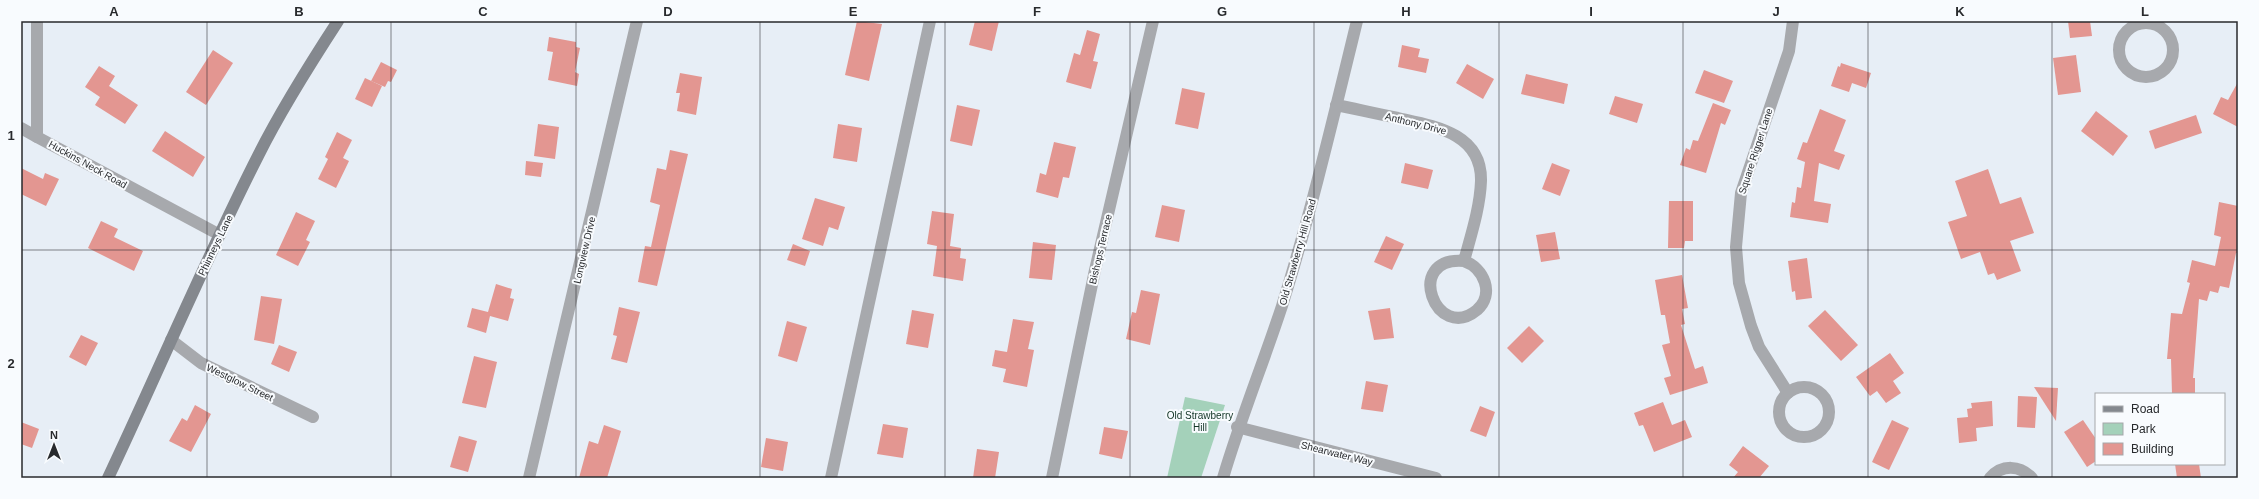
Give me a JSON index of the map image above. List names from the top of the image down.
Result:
{
  "streets": {
    "main road": ["Phinneys Lane"],
    "street": [
      "Anthony Drive",
      "Square Rigger Lane",
      "Huckins Neck Road",
      "Bishops Terrace",
      "Longview Drive",
      "Old Strawberry Hill Road",
      "Westglow Street",
      "Shearwater Way"
    ]
  },
  "crossings": [
    ["Anthony Drive", "Old Strawberry Hill Road"],
    ["Huckins Neck Road", "Phinneys Lane"],
    ["Phinneys Lane", "Westglow Street"],
    ["Old Strawberry Hill Road", "Shearwater Way"]
  ],
  "parks": ["Old Strawberry Hill"],
  "legend": ["Road", "Park", "Building"],
  "north": "top",
  "grid": {
    "columns": [
      "A",
      "B",
      "C",
      "D",
      "E",
      "F",
      "G",
      "H",
      "I",
      "J",
      "K",
      "L"
    ],
    "rows": ["1", "2"]
  }
}
